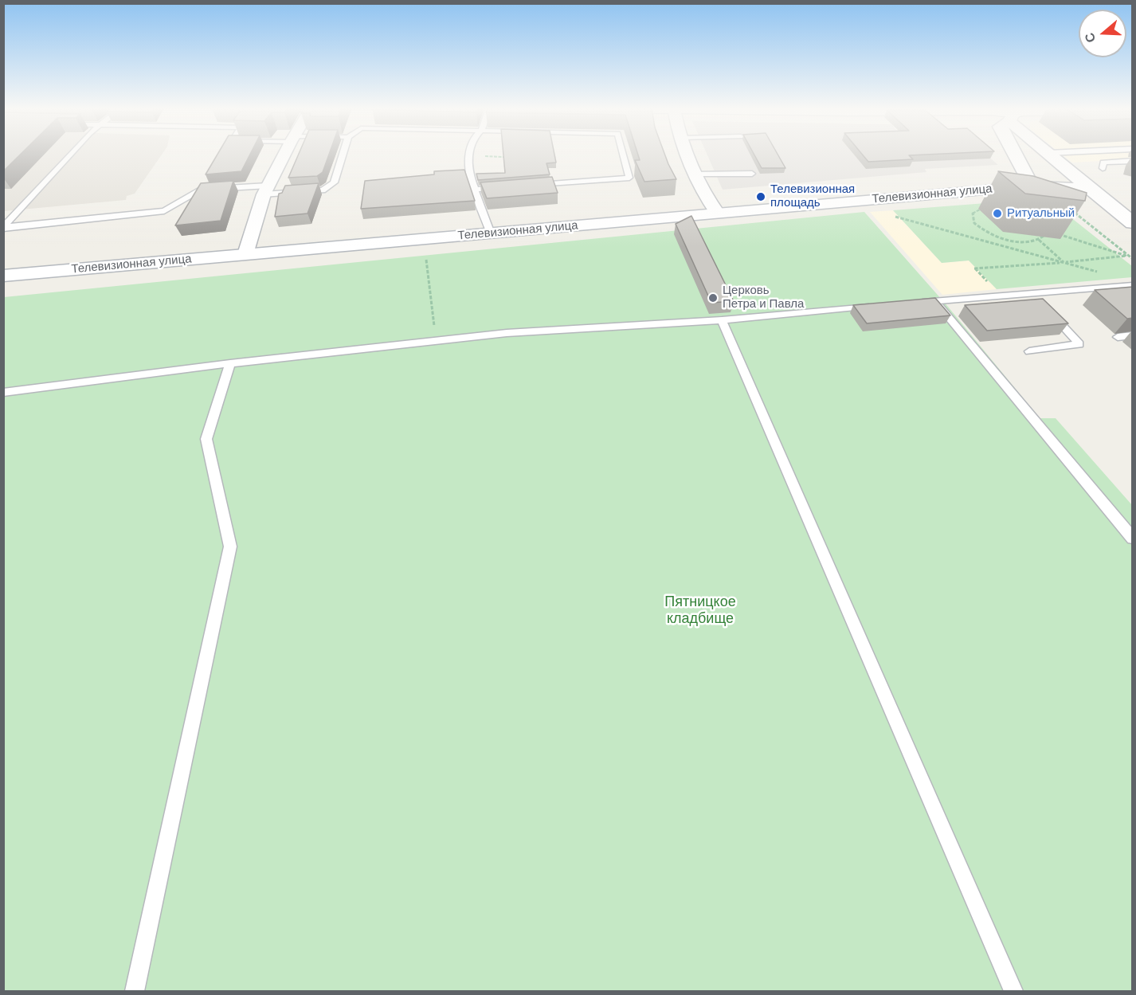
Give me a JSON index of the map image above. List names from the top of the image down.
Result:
{
  "streets": {
    "main road": ["Телевизионная улица"]
  },
  "parks": ["Пятницкое кладбище"],
  "places": ["Телевизионная площадь", "Ритуальный", "Церковь Петра и Павла"],
  "north": "left"
}
